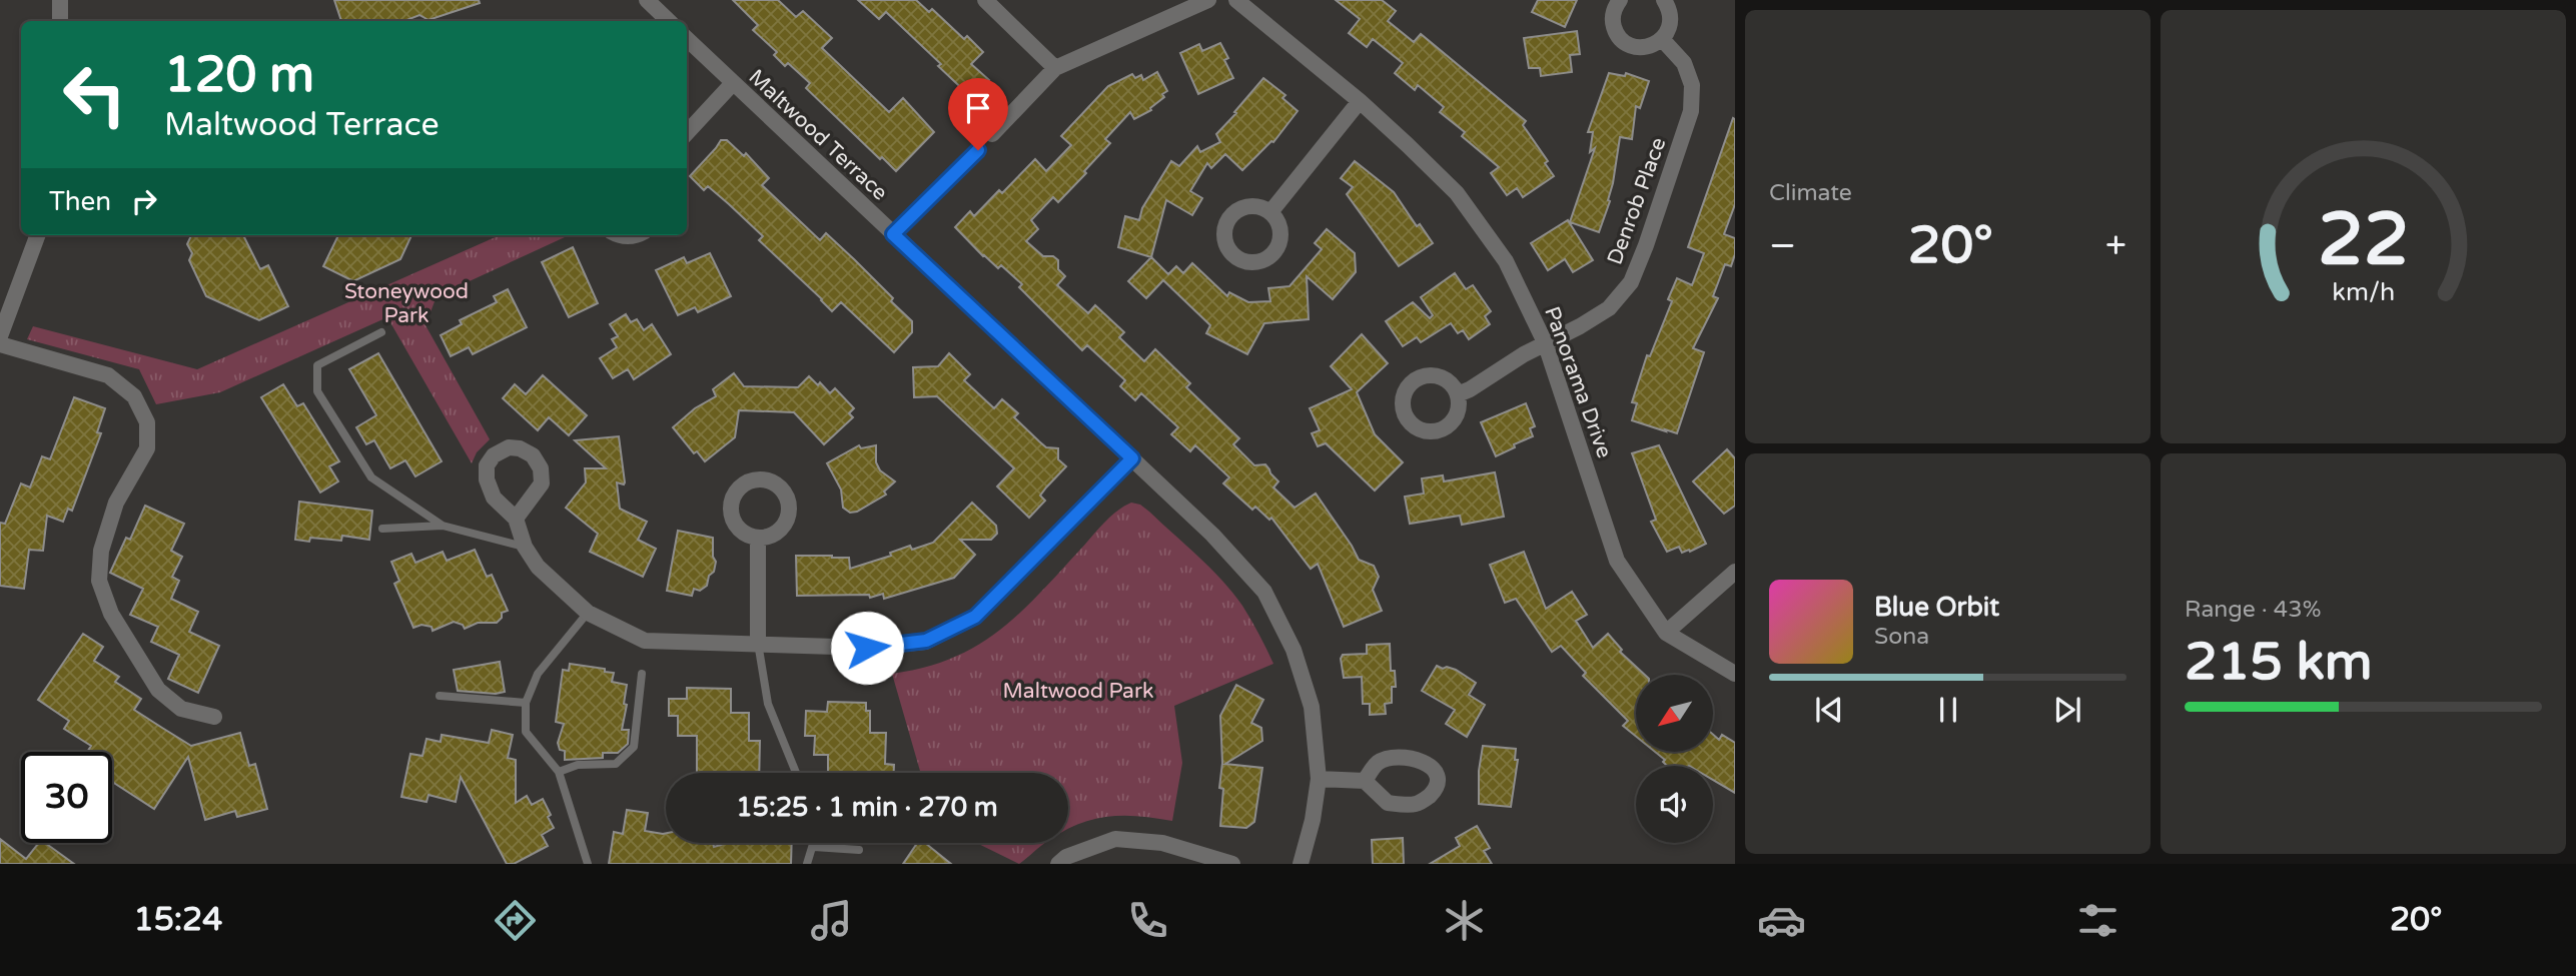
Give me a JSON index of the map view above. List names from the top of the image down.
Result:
{
  "streets": {
    "street": ["Maltwood Terrace", "Denrob Place", "Panorama Drive"]
  },
  "crossings": [
    ["Denrob Place", "Panorama Drive"]
  ],
  "parks": ["Stoneywood Park", "Maltwood Park"],
  "north": "bottom left",
  "page": {
    "tile": [
      "Climate",
      ["Range · 43%", "215 km"]
    ],
    "turn": ["120 m", "Maltwood Terrace"],
    "then": "Then",
    "heat": ["−", "20°", "+"],
    "song": ["Blue Orbit", "Sona"],
    "limit": "30",
    "trip": "15:25 · 1 min · 270 m",
    "tabs": ["15:24", "20°"],
    "gauge": ["22", "km/h"]
  }
}
